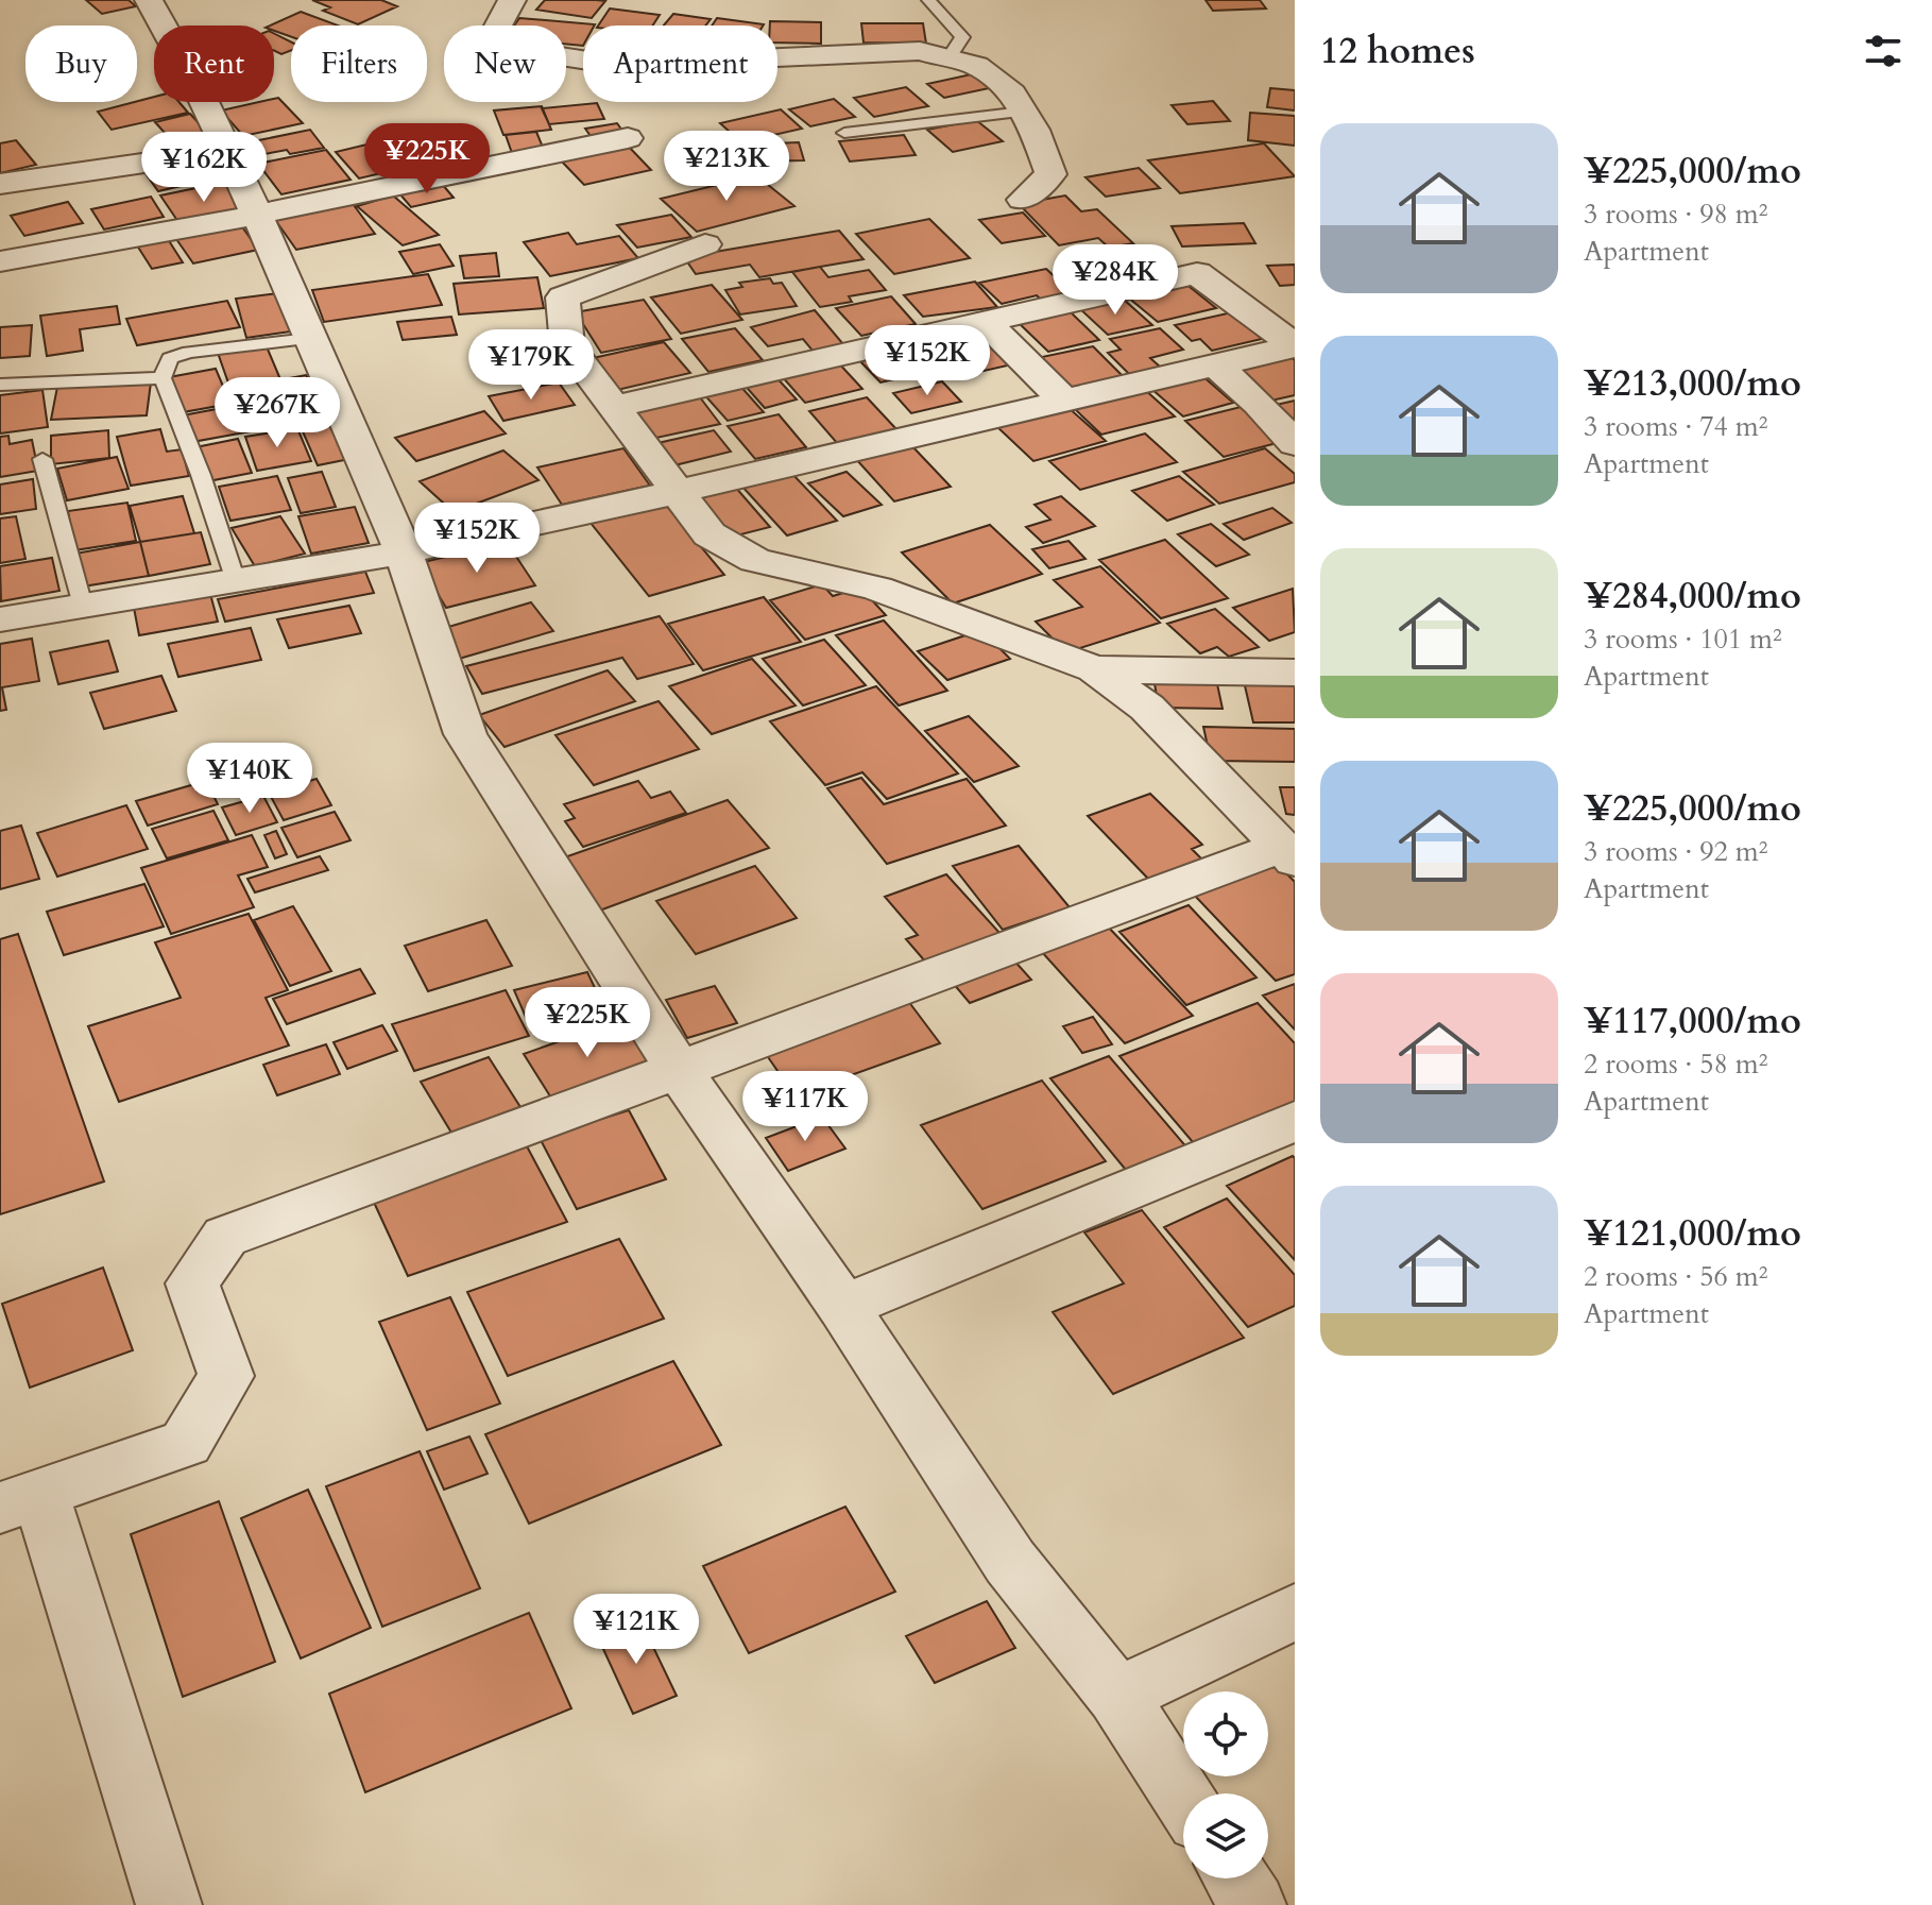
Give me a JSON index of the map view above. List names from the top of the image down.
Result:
{
  "page": {
    "heading": "12 homes",
    "chip": [
      "Buy",
      "Rent",
      "Filters",
      "New",
      "Apartment"
    ],
    "list": [
      {
        "name": "¥225,000/mo",
        "note": "3 rooms · 98 m² · Apartment"
      },
      {
        "name": "¥213,000/mo",
        "note": "3 rooms · 74 m² · Apartment"
      },
      {
        "name": "¥284,000/mo",
        "note": "3 rooms · 101 m² · Apartment"
      },
      {
        "name": "¥225,000/mo",
        "note": "3 rooms · 92 m² · Apartment"
      },
      {
        "name": "¥117,000/mo",
        "note": "2 rooms · 58 m² · Apartment"
      },
      {
        "name": "¥121,000/mo",
        "note": "2 rooms · 56 m² · Apartment"
      }
    ],
    "price": [
      "¥225K",
      "¥213K",
      "¥162K",
      "¥284K",
      "¥152K",
      "¥179K",
      "¥267K",
      "¥152K",
      "¥140K",
      "¥225K",
      "¥117K",
      "¥121K"
    ]
  }
}
